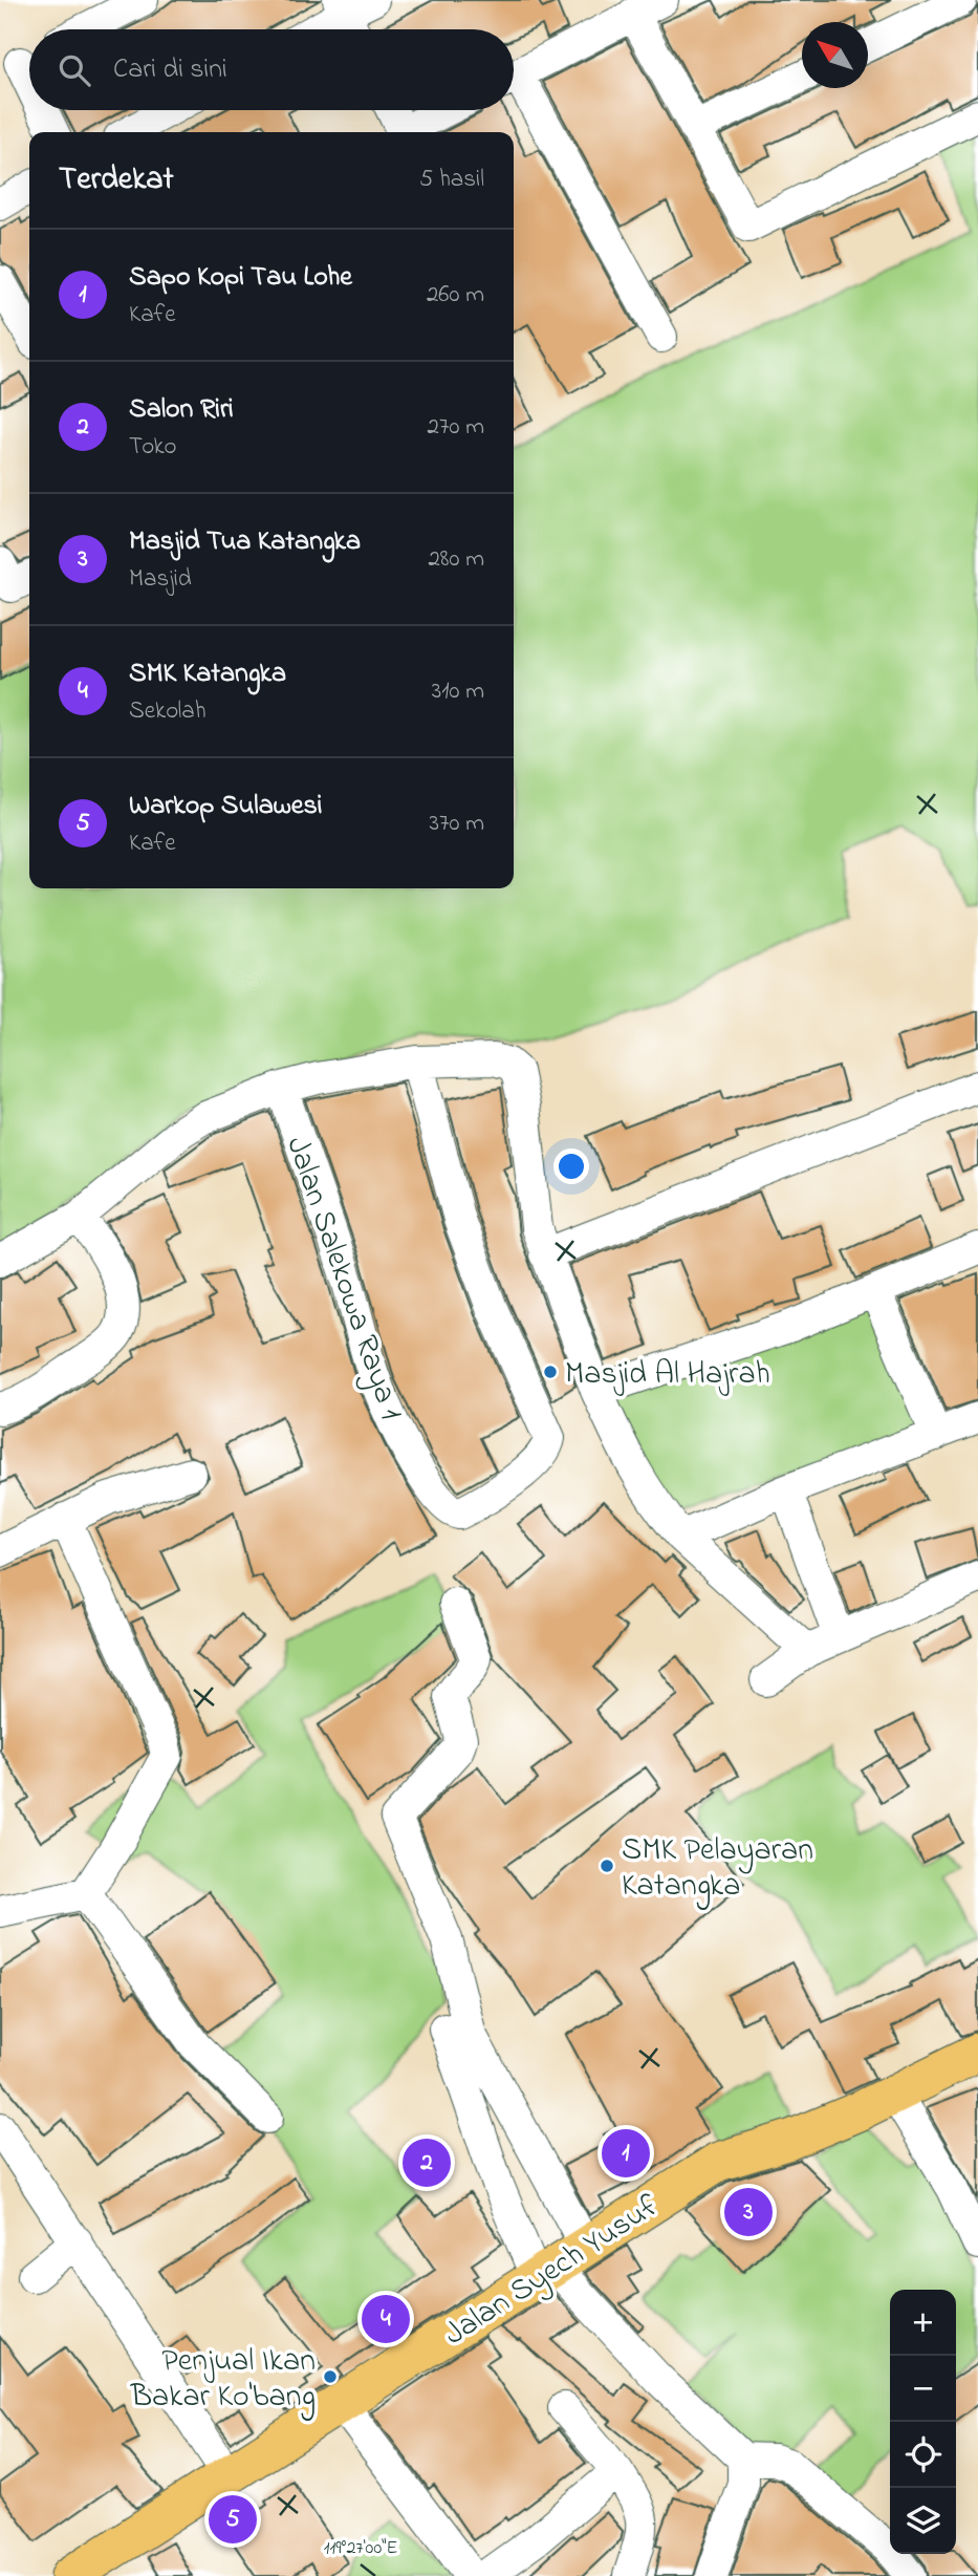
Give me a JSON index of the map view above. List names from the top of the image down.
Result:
{
  "streets": {
    "main road": ["Jalan Syech Yusuf"],
    "street": ["Jalan Salekowa Raya 1"]
  },
  "places": ["Masjid Al Hajrah", "SMK Pelayaran Katangka", "Penjual Ikan Bakar Ko'bang"],
  "north": "top left",
  "page": {
    "search": "Cari di sini",
    "heading": ["Terdekat", "5 hasil"],
    "list": [
      {
        "mark": "1",
        "name": "Sapo Kopi Tau Lohe",
        "note": "Kafe",
        "value": "260 m"
      },
      {
        "mark": "2",
        "name": "Salon Riri",
        "note": "Toko",
        "value": "270 m"
      },
      {
        "mark": "3",
        "name": "Masjid Tua Katangka",
        "note": "Masjid",
        "value": "280 m"
      },
      {
        "mark": "4",
        "name": "SMK Katangka",
        "note": "Sekolah",
        "value": "310 m"
      },
      {
        "mark": "5",
        "name": "Warkop Sulawesi",
        "note": "Kafe",
        "value": "370 m"
      }
    ],
    "pins": [
      "1",
      "2",
      "3",
      "4",
      "5"
    ],
    "map_buttons": ["+", "−"]
  },
  "coordinates": ["119°27'00\"E"]
}
